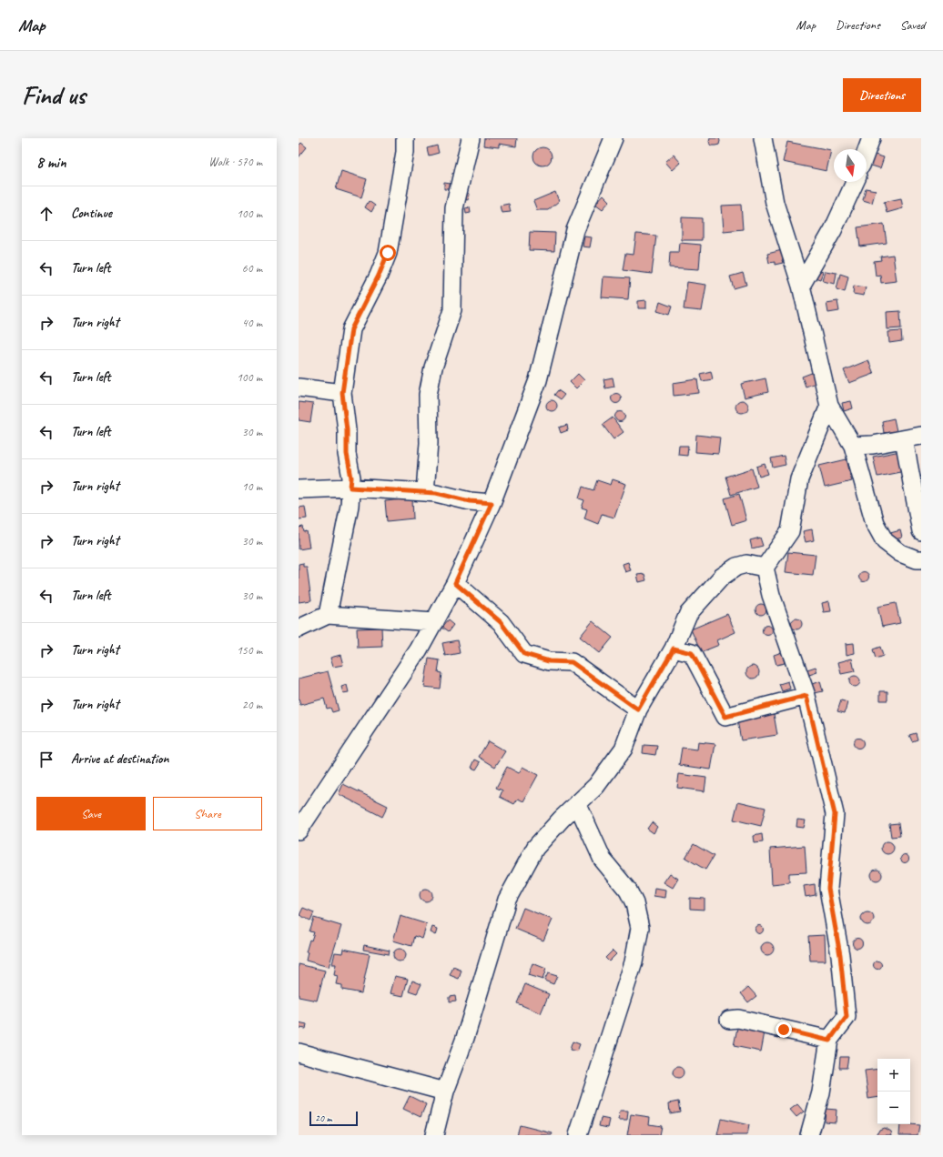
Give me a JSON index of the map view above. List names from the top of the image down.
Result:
{
  "scale_bar": "20 m",
  "north": "bottom",
  "page": {
    "header": "Map",
    "nav": ["Map", "Directions", "Saved"],
    "buttons": [
      "Directions",
      ["Save", "Share"]
    ],
    "title": "Find us",
    "heading": ["8 min", "Walk · 570 m"],
    "list": [
      ["Continue", "100 m"],
      ["Turn left", "60 m"],
      ["Turn right", "40 m"],
      ["Turn left", "100 m"],
      ["Turn left", "30 m"],
      ["Turn right", "10 m"],
      ["Turn right", "30 m"],
      ["Turn left", "30 m"],
      ["Turn right", "150 m"],
      ["Turn right", "20 m"],
      "Arrive at destination"
    ],
    "map_buttons": ["+", "−"],
    "scale": "20 m"
  }
}
